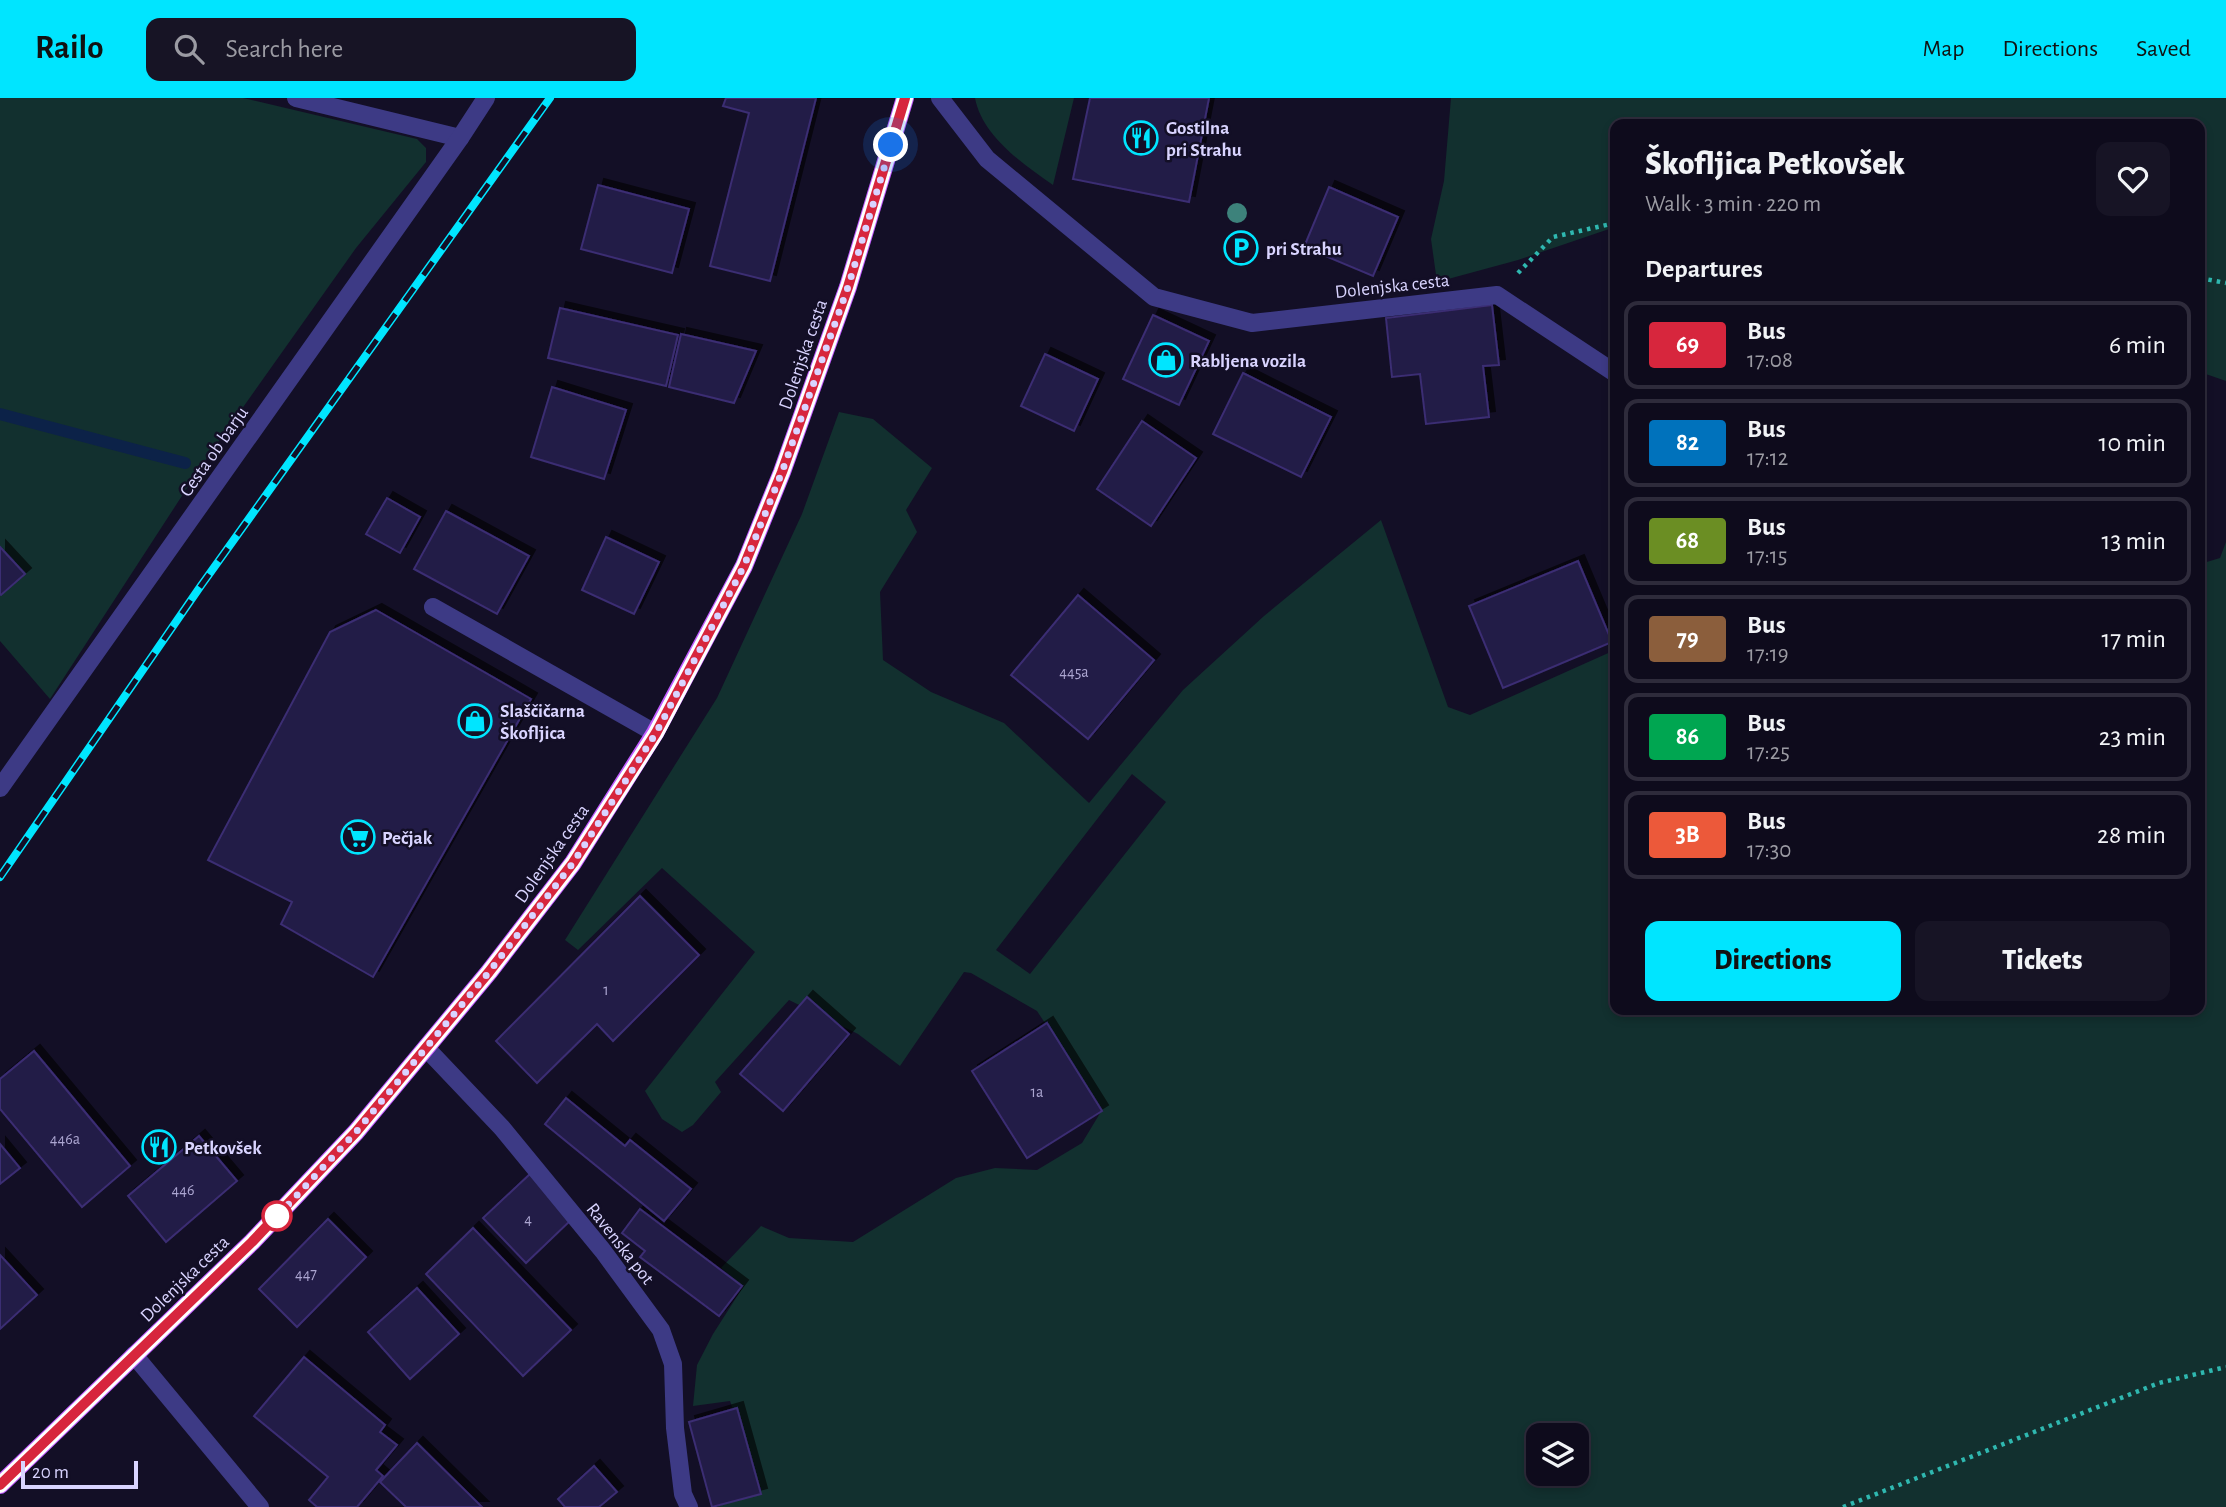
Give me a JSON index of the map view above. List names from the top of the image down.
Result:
{
  "streets": {
    "main road": ["Dolenjska cesta"],
    "street": ["Cesta ob barju", "Ravenska pot"]
  },
  "crossings": [
    ["Dolenjska cesta", "Ravenska pot"]
  ],
  "places": {
    "restaurant": ["Gostilna pri Strahu", "Petkovšek"],
    "parking": ["pri Strahu"],
    "shop": ["Rabljena vozila", "Slaščičarna Škofljica"],
    "supermarket": ["Pečjak"]
  },
  "lines": ["bus line 69"],
  "house_numbers": [
    "445a",
    "1",
    "1a",
    "446a",
    "446",
    "4",
    "447"
  ],
  "scale_bar": "20 m",
  "page": {
    "header": "Railo",
    "search": "Search here",
    "nav": ["Map", "Directions", "Saved"],
    "heading": [
      ["Škofljica Petkovšek", "Walk · 3 min · 220 m"],
      "Departures"
    ],
    "list": [
      {
        "mark": "69",
        "name": "Bus",
        "note": "17:08",
        "value": "6 min"
      },
      {
        "mark": "82",
        "name": "Bus",
        "note": "17:12",
        "value": "10 min"
      },
      {
        "mark": "68",
        "name": "Bus",
        "note": "17:15",
        "value": "13 min"
      },
      {
        "mark": "79",
        "name": "Bus",
        "note": "17:19",
        "value": "17 min"
      },
      {
        "mark": "86",
        "name": "Bus",
        "note": "17:25",
        "value": "23 min"
      },
      {
        "mark": "3B",
        "name": "Bus",
        "note": "17:30",
        "value": "28 min"
      }
    ],
    "buttons": ["Directions", "Tickets"],
    "scale": "20 m"
  }
}
